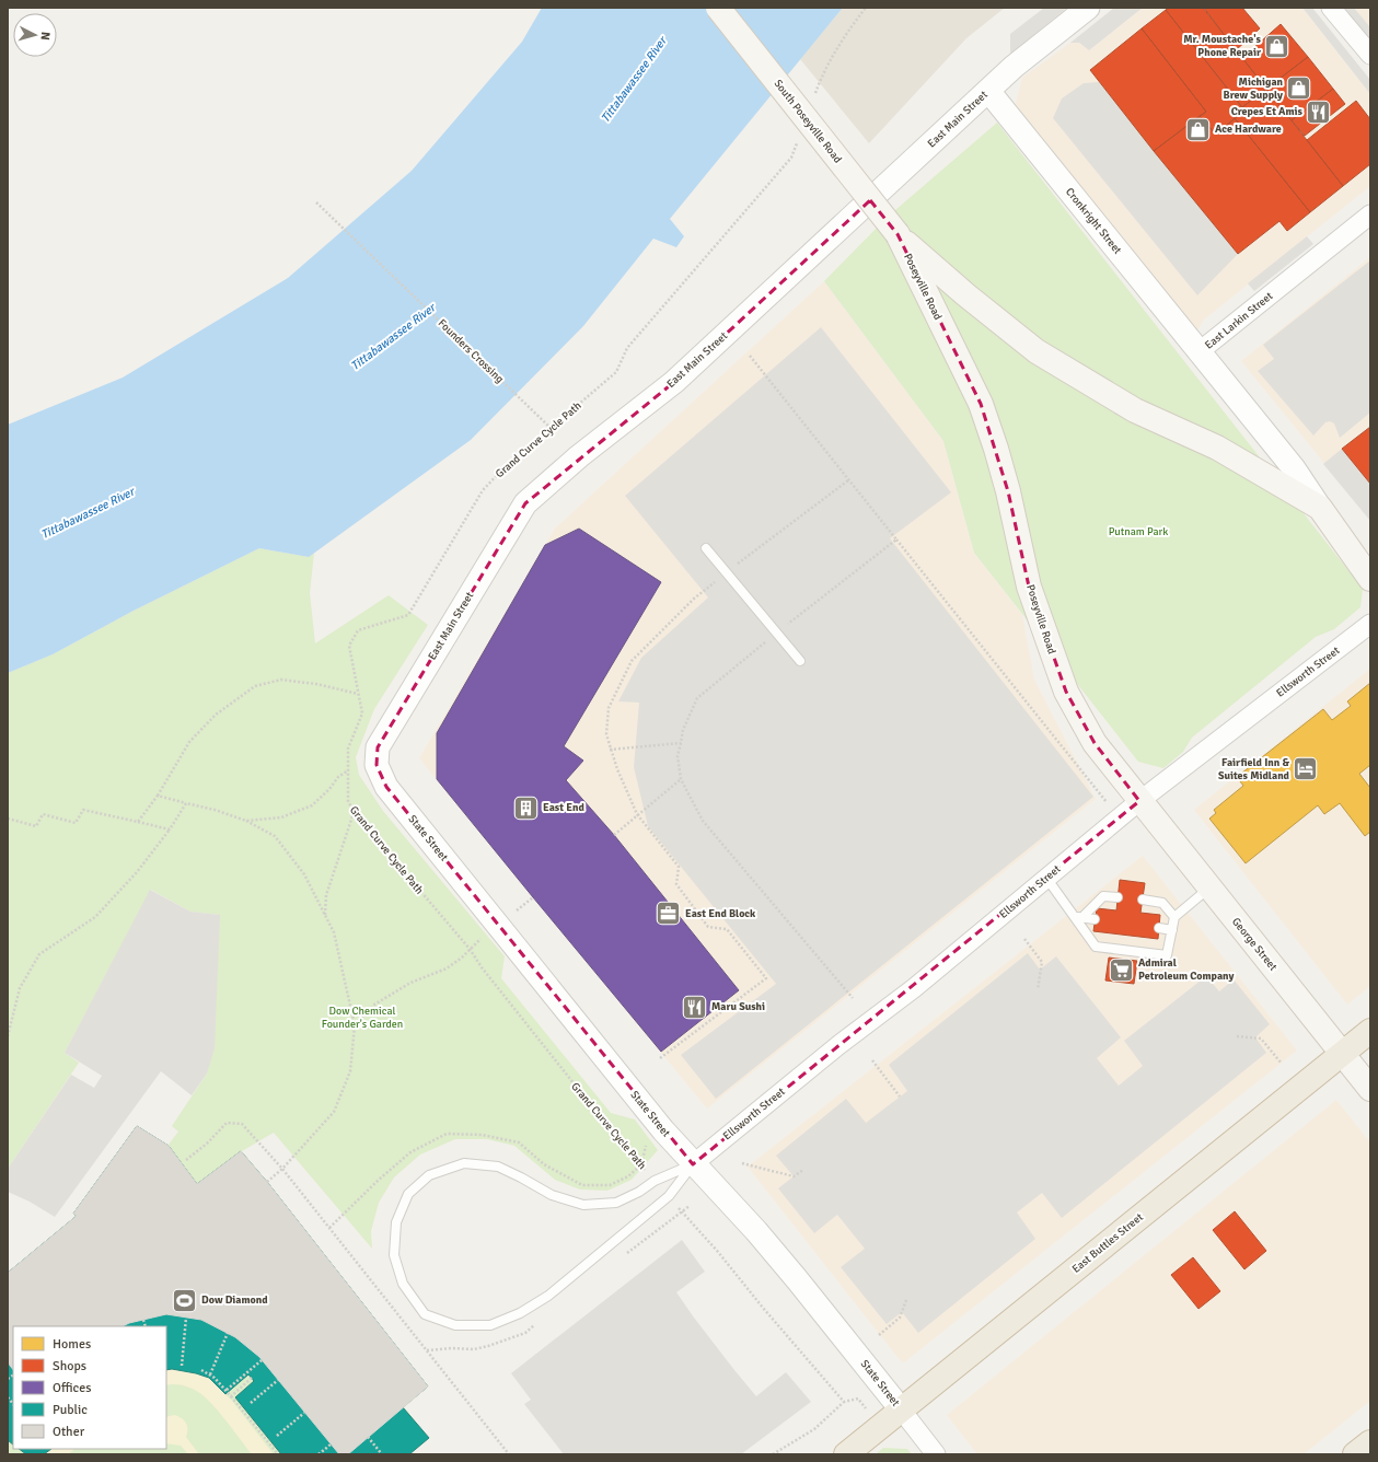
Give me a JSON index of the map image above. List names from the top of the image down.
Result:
{
  "streets": {
    "highway": ["East Buttles Street"],
    "main road": ["South Poseyville Road", "Poseyville Road", "George Street"],
    "street": [
      "East Main Street",
      "Cronkright Street",
      "East Larkin Street",
      "Ellsworth Street",
      "State Street"
    ],
    "path": ["Founders Crossing", "Grand Curve Cycle Path"]
  },
  "crossings": [
    ["East Main Street", "Cronkright Street"],
    ["East Main Street", "State Street"],
    ["South Poseyville Road", "Poseyville Road"],
    ["Cronkright Street", "East Larkin Street"],
    ["Poseyville Road", "East Larkin Street"],
    ["Poseyville Road", "Ellsworth Street"],
    ["Poseyville Road", "George Street"],
    ["Founders Crossing", "Grand Curve Cycle Path"],
    ["Ellsworth Street", "State Street"],
    ["Ellsworth Street", "George Street"],
    ["State Street", "East Buttles Street"],
    ["George Street", "East Buttles Street"]
  ],
  "water": ["Tittabawassee River"],
  "parks": ["Putnam Park", "Dow Chemical Founder's Garden"],
  "places": {
    "shop": ["Mr. Moustache's Phone Repair", "Michigan Brew Supply", "Ace Hardware"],
    "restaurant": ["Crepes Et Amis", "Maru Sushi"],
    "hotel": ["Fairfield Inn & Suites Midland"],
    "building": ["East End"],
    "office": ["East End Block"],
    "supermarket": ["Admiral Petroleum Company"],
    "sports": ["Dow Diamond"]
  },
  "legend": [
    "Homes",
    "Shops",
    "Offices",
    "Public",
    "Other"
  ],
  "north": "right"
}
